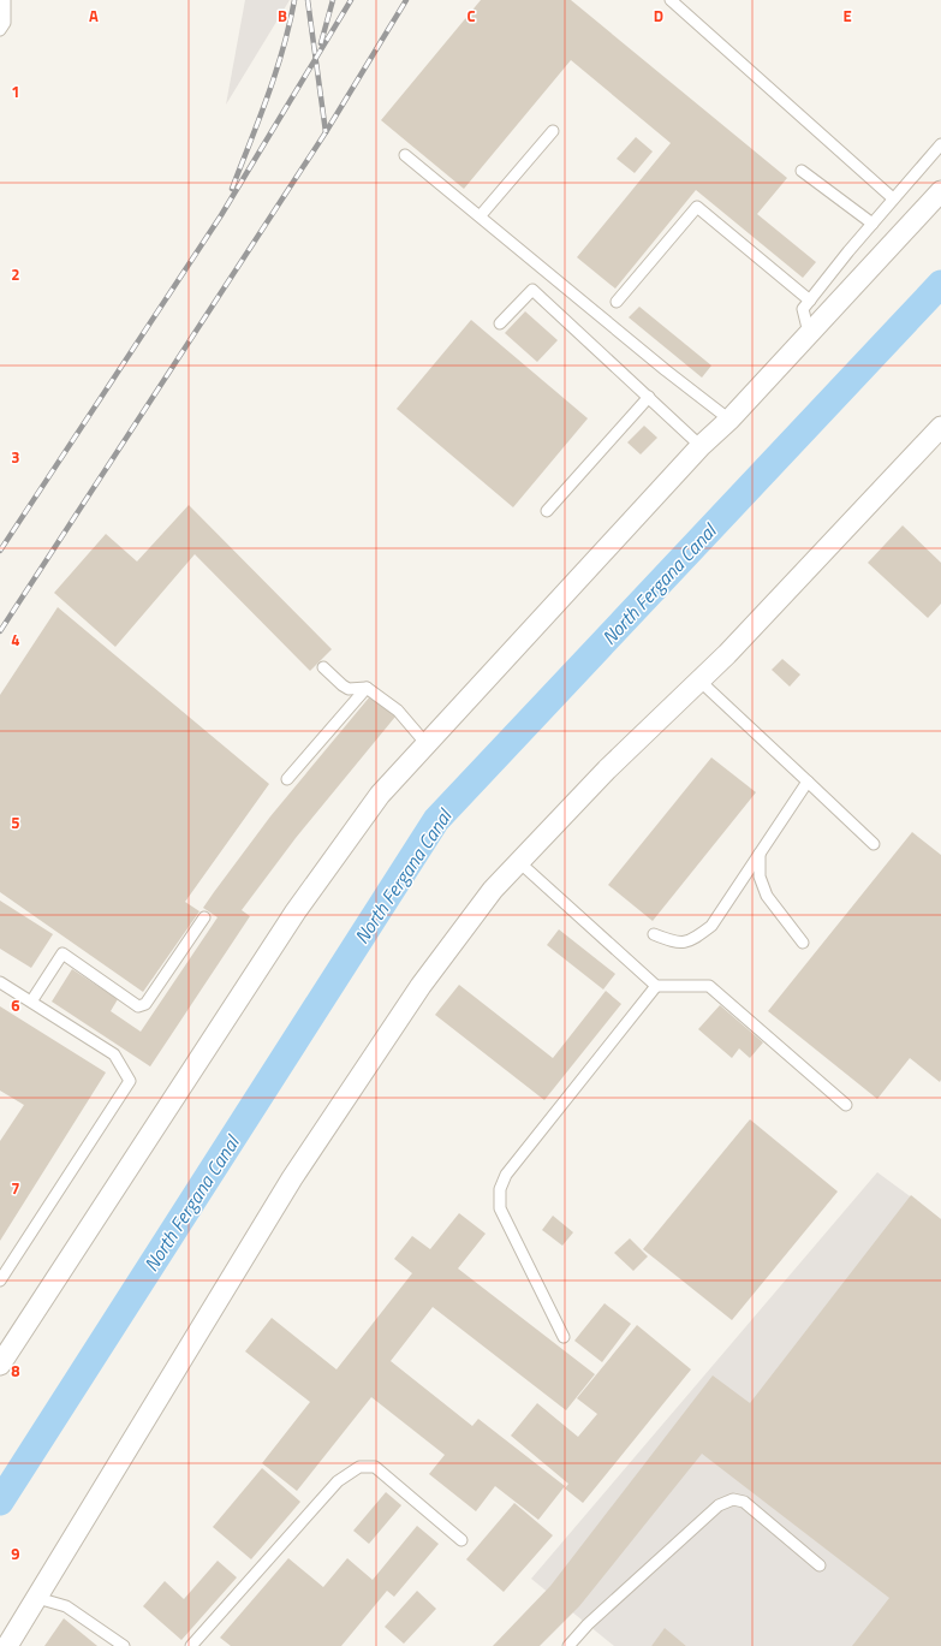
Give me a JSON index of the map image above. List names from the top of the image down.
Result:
{
  "water": ["North Fergana Canal"],
  "grid": {
    "columns": [
      "A",
      "B",
      "C",
      "D",
      "E"
    ],
    "rows": [
      "1",
      "2",
      "3",
      "4",
      "5",
      "6",
      "7",
      "8",
      "9"
    ]
  }
}
